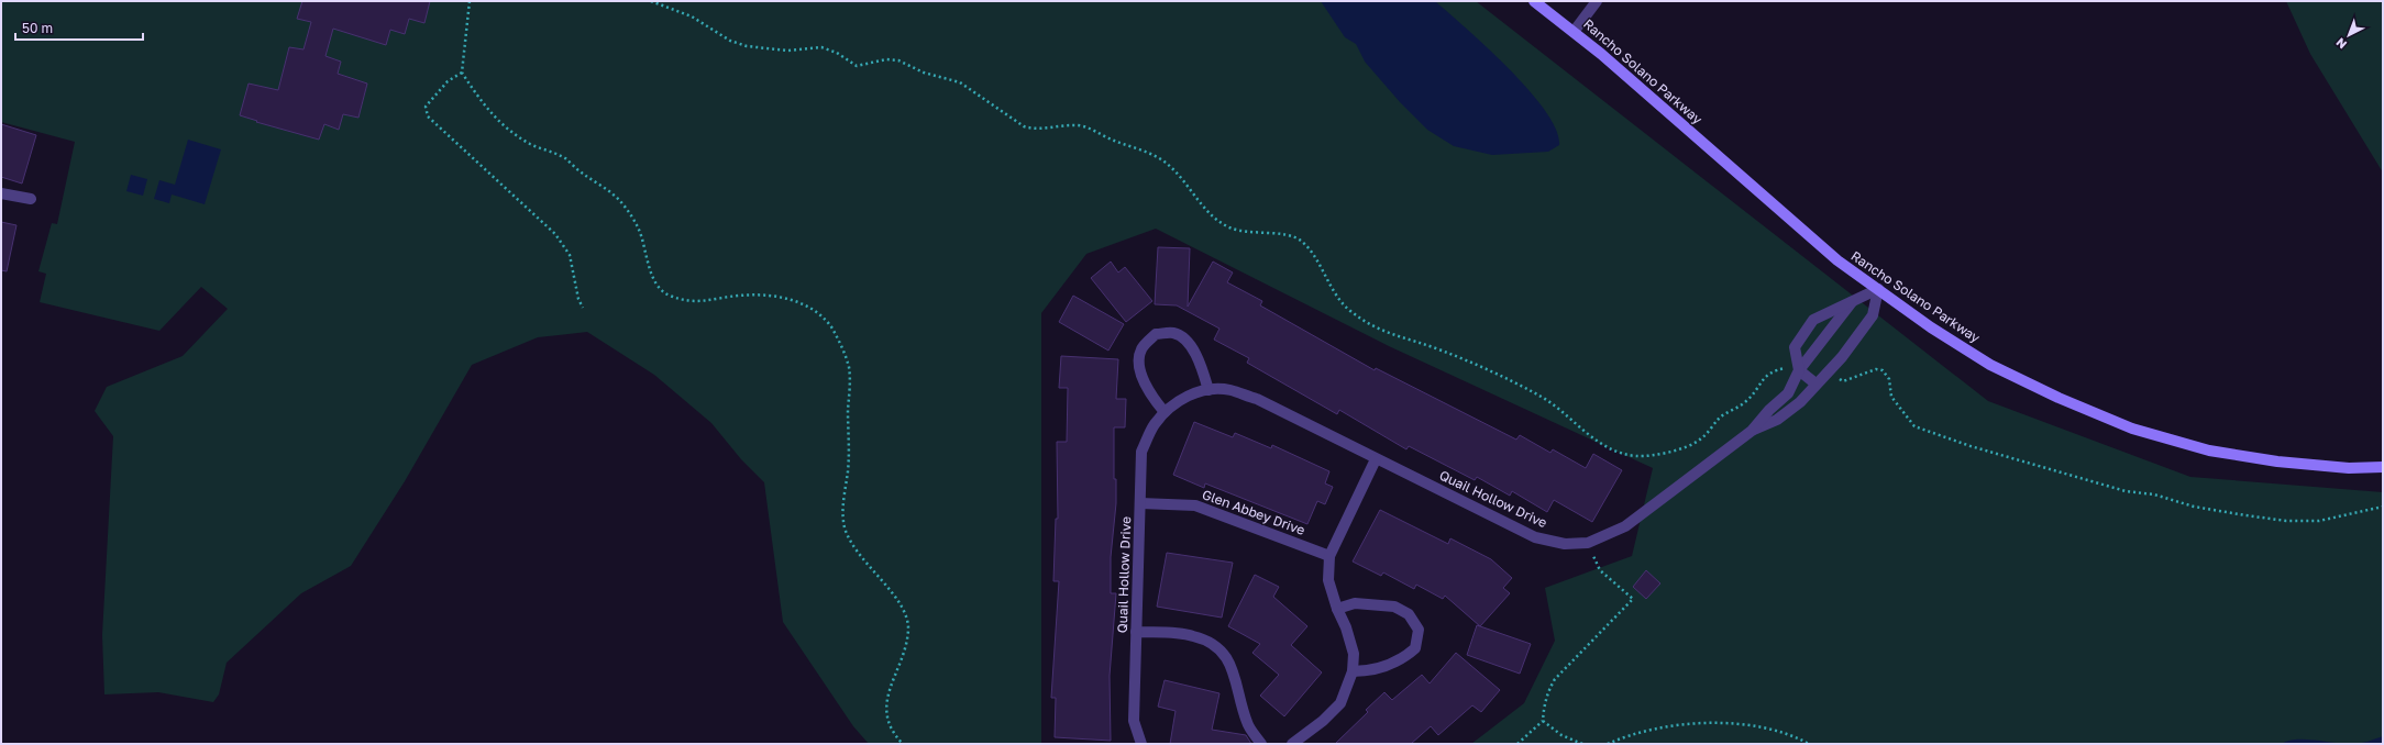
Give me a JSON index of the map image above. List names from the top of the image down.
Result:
{
  "streets": {
    "street": ["Rancho Solano Parkway", "Quail Hollow Drive", "Glen Abbey Drive"]
  },
  "crossings": [
    ["Rancho Solano Parkway", "Quail Hollow Drive"],
    ["Quail Hollow Drive", "Glen Abbey Drive"]
  ],
  "scale_bar": "50 m",
  "north": "bottom left"
}
